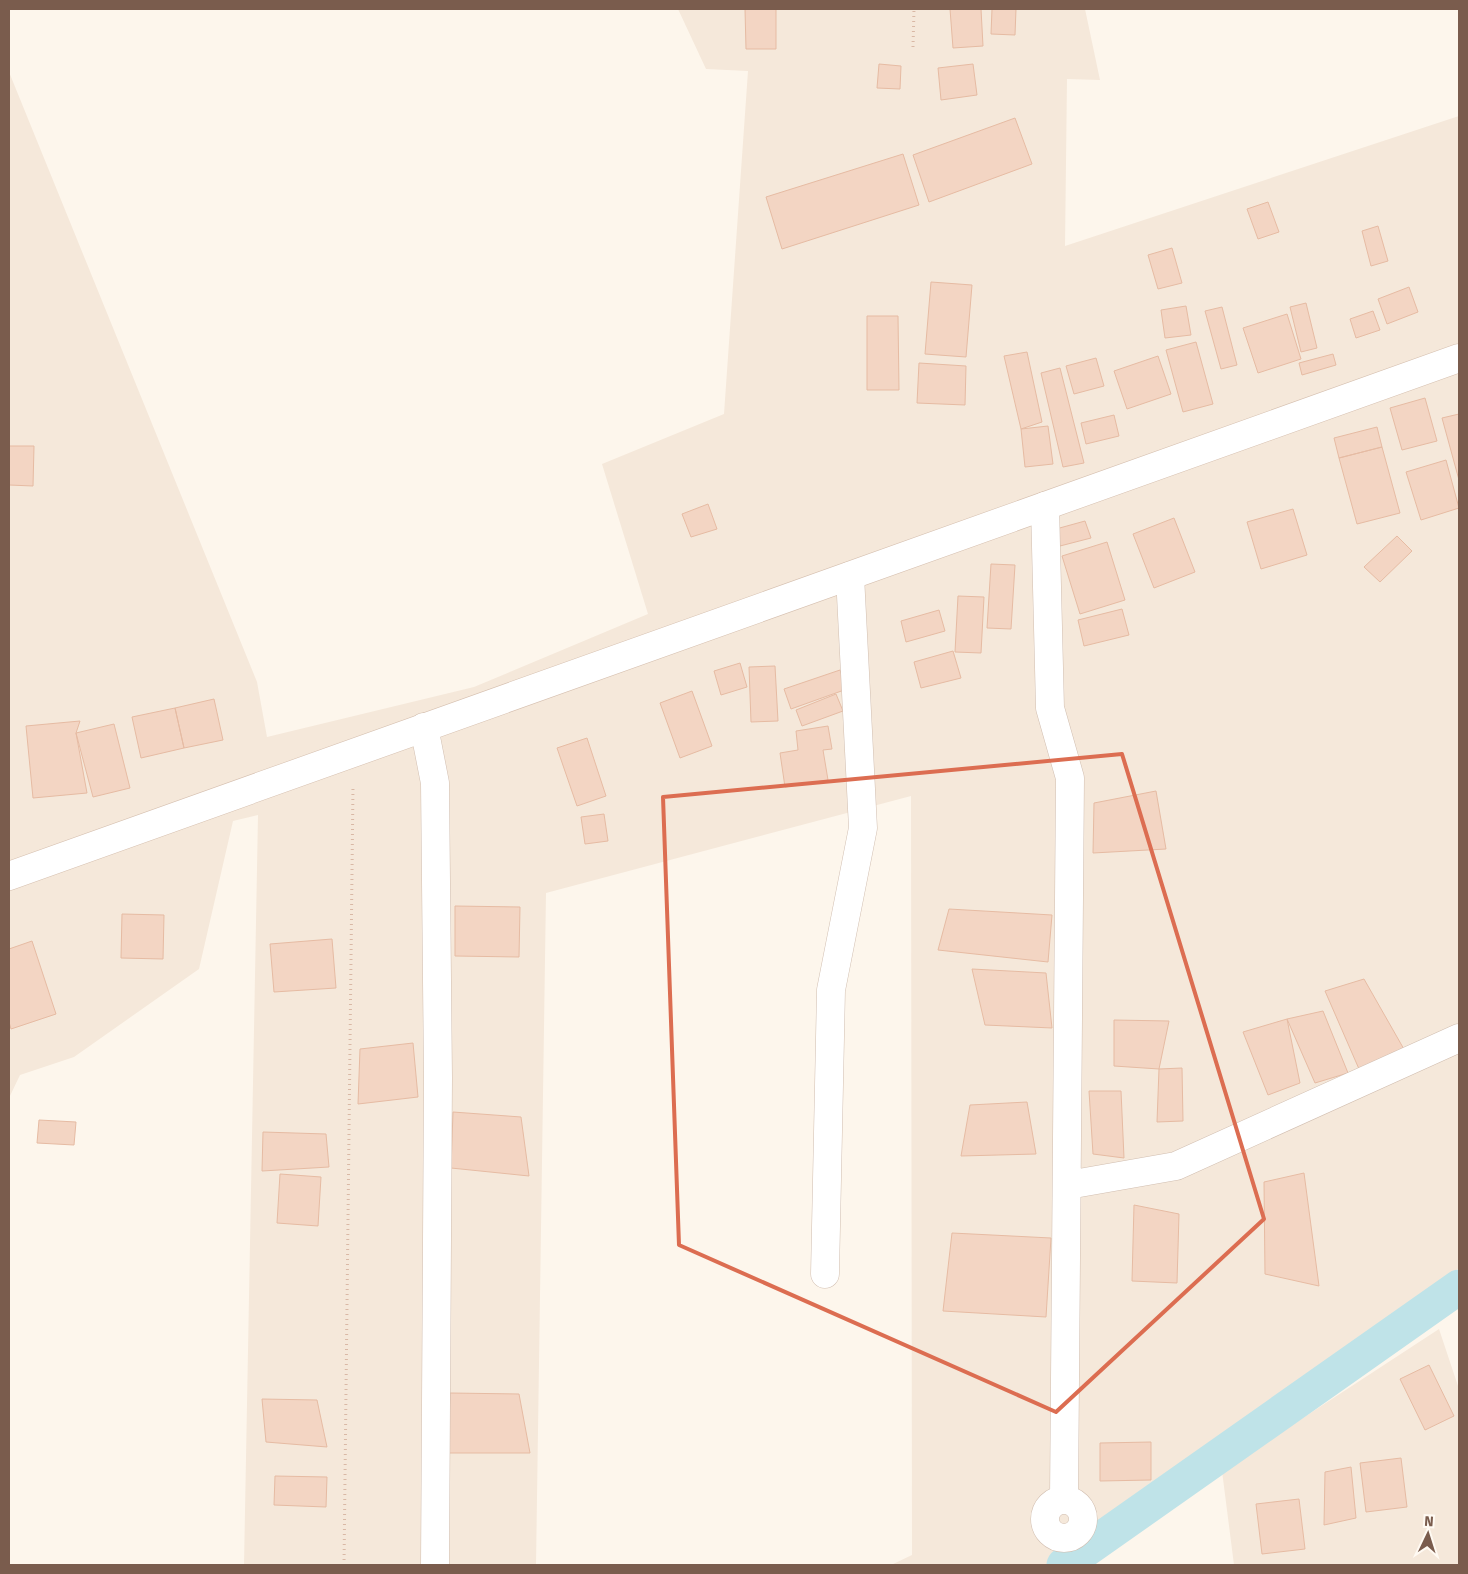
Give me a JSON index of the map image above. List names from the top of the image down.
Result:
{
  "north": "top"
}
